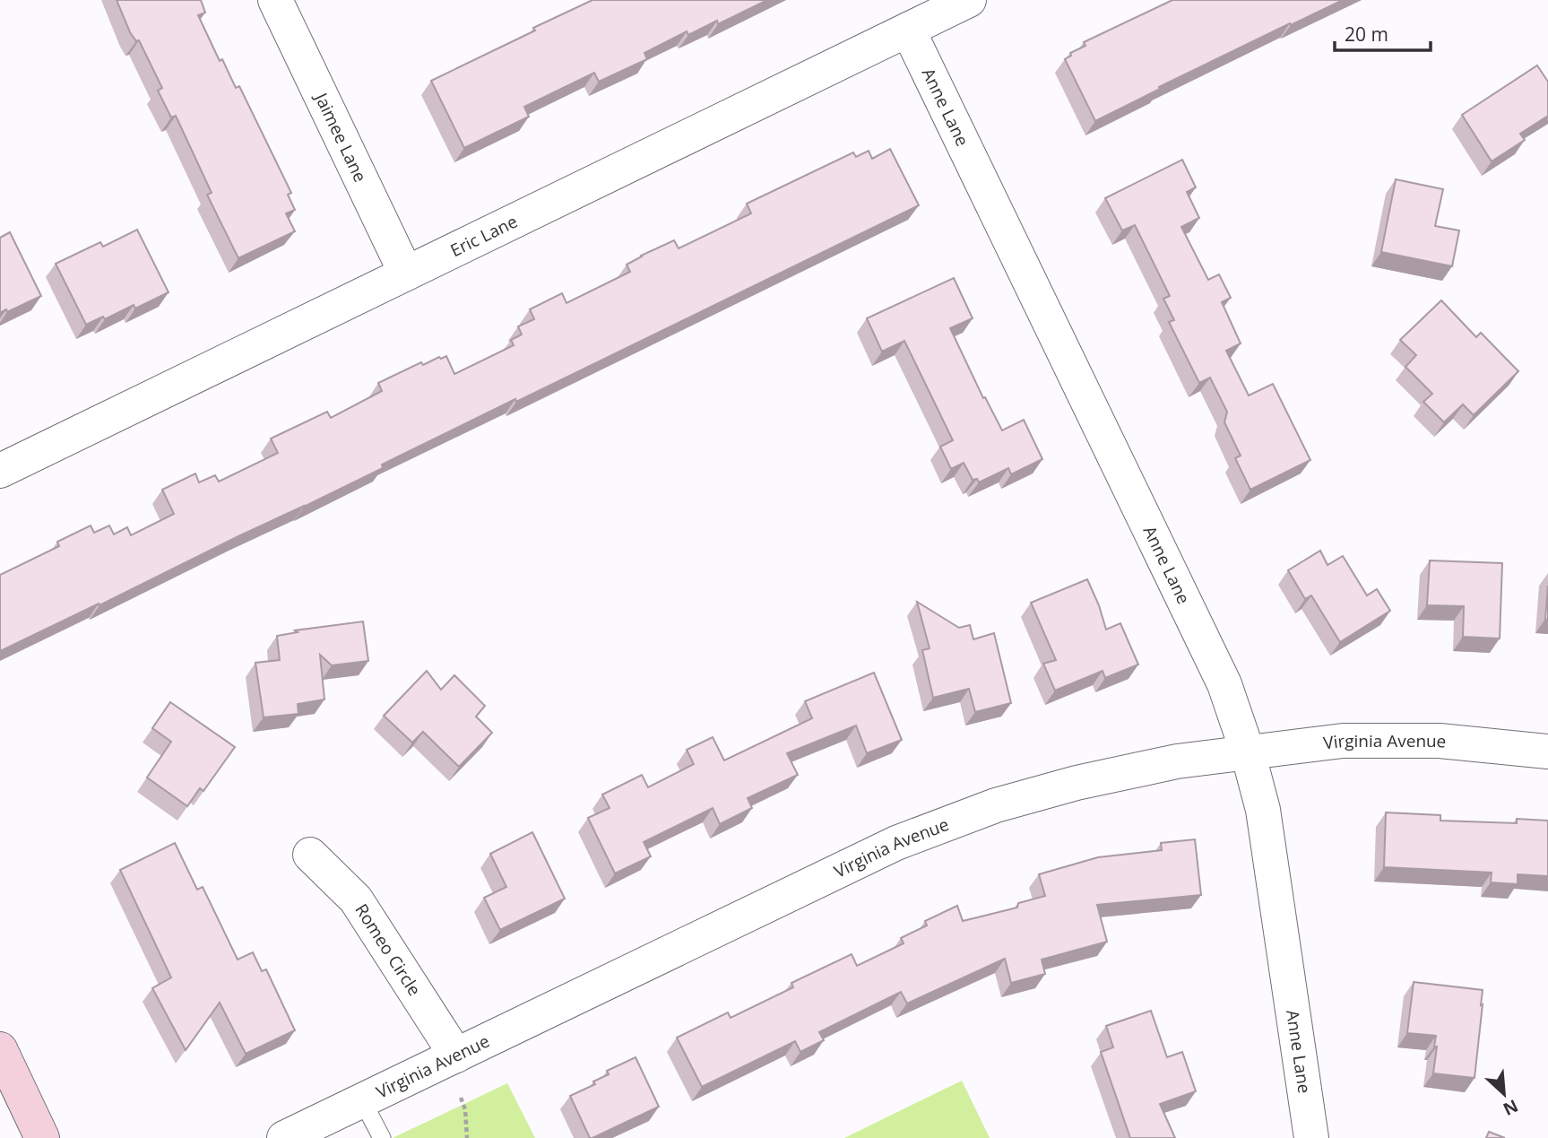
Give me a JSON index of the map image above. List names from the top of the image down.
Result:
{
  "streets": {
    "street": [
      "Anne Lane",
      "Jaimee Lane",
      "Eric Lane",
      "Virginia Avenue",
      "Romeo Circle"
    ]
  },
  "crossings": [
    ["Anne Lane", "Eric Lane"],
    ["Anne Lane", "Virginia Avenue"],
    ["Jaimee Lane", "Eric Lane"],
    ["Virginia Avenue", "Romeo Circle"]
  ],
  "scale_bar": "20 m",
  "north": "bottom right"
}
